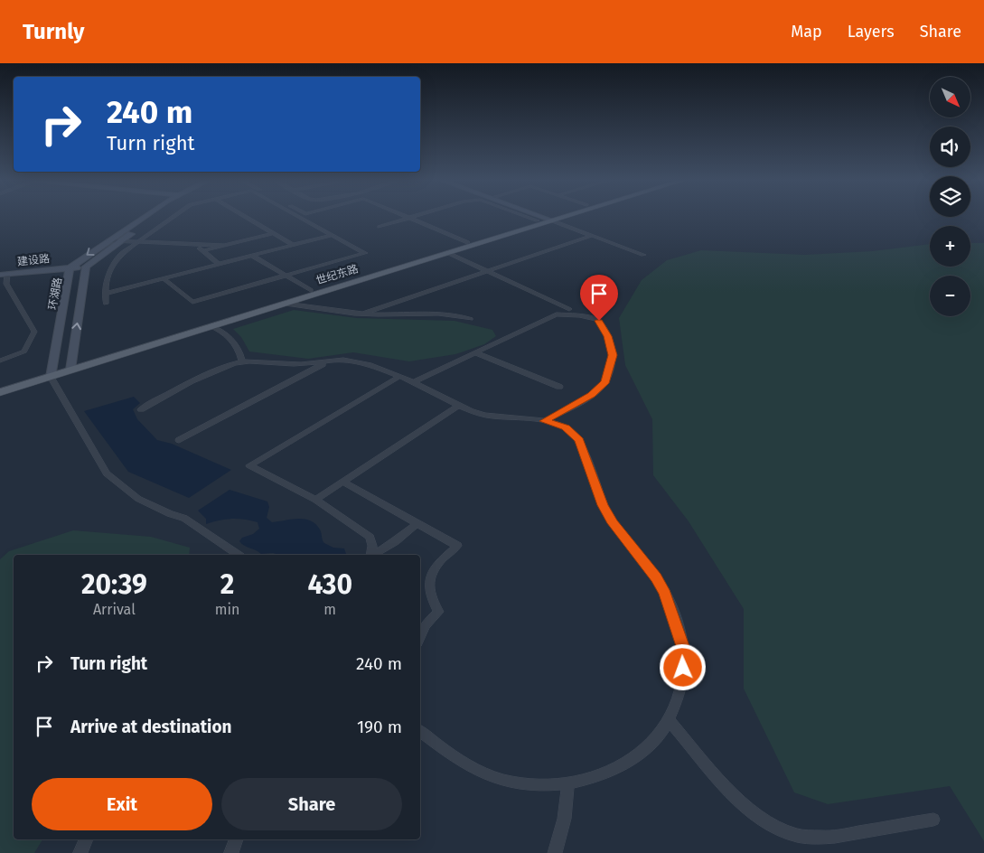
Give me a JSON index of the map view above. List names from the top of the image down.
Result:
{
  "streets": {
    "main road": ["建设路", "世纪东路", "环湖路"]
  },
  "crossings": [
    ["建设路", "环湖路"],
    ["世纪东路", "环湖路"]
  ],
  "north": "bottom right",
  "page": {
    "header": "Turnly",
    "nav": ["Map", "Layers", "Share"],
    "map_buttons": ["+", "−"],
    "turn": ["240 m", "Turn right"],
    "eta": [
      "20:39",
      "Arrival",
      "2",
      "min",
      "430",
      "m"
    ],
    "list": [
      {
        "name": "Turn right",
        "value": "240 m"
      },
      {
        "name": "Arrive at destination",
        "value": "190 m"
      }
    ],
    "buttons": ["Exit", "Share"]
  }
}
